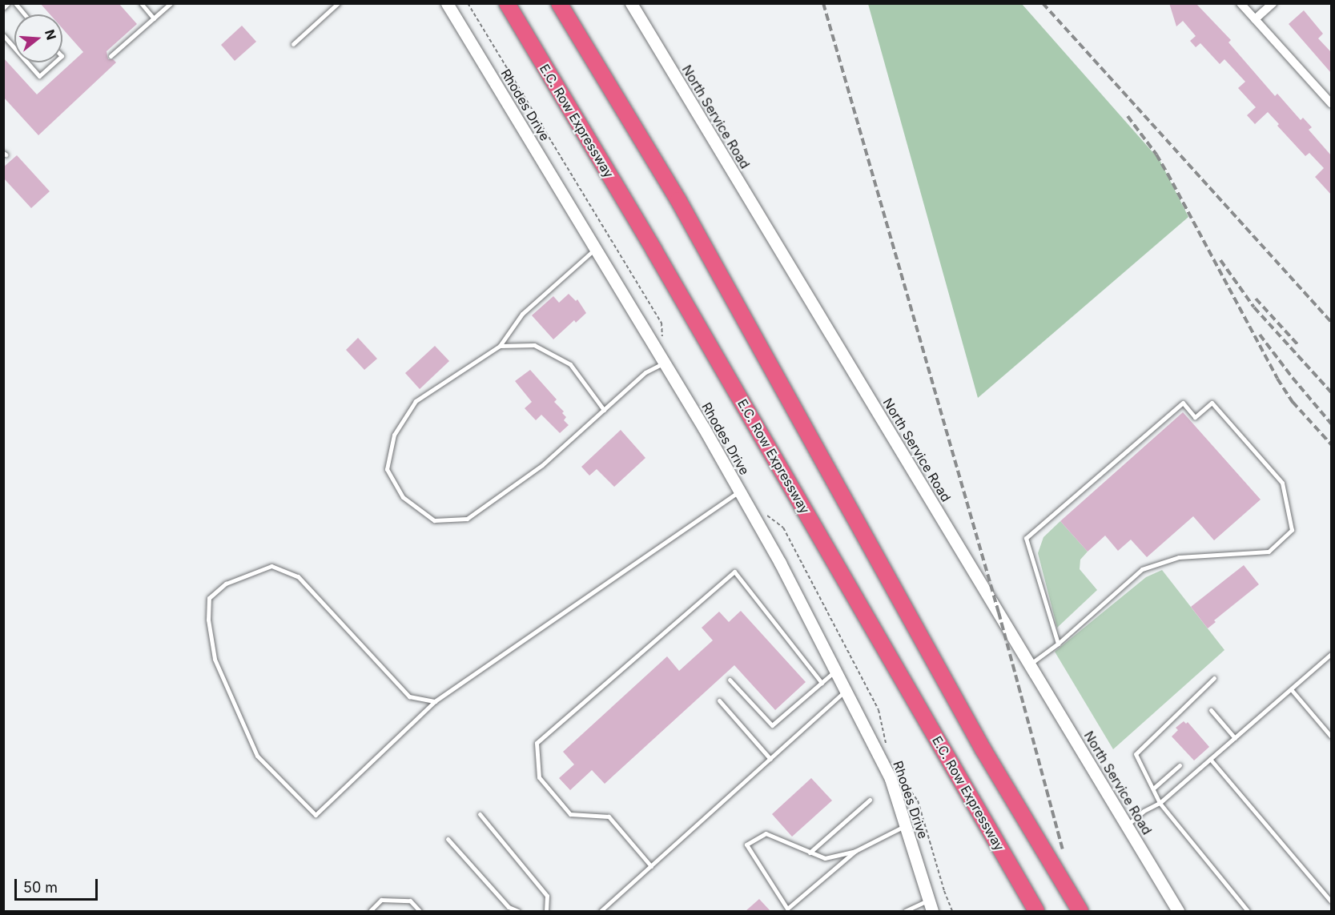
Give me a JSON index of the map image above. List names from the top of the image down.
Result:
{
  "streets": {
    "highway": ["E.C. Row Expressway"],
    "street": ["Rhodes Drive", "North Service Road"]
  },
  "scale_bar": "50 m",
  "north": "right"
}
